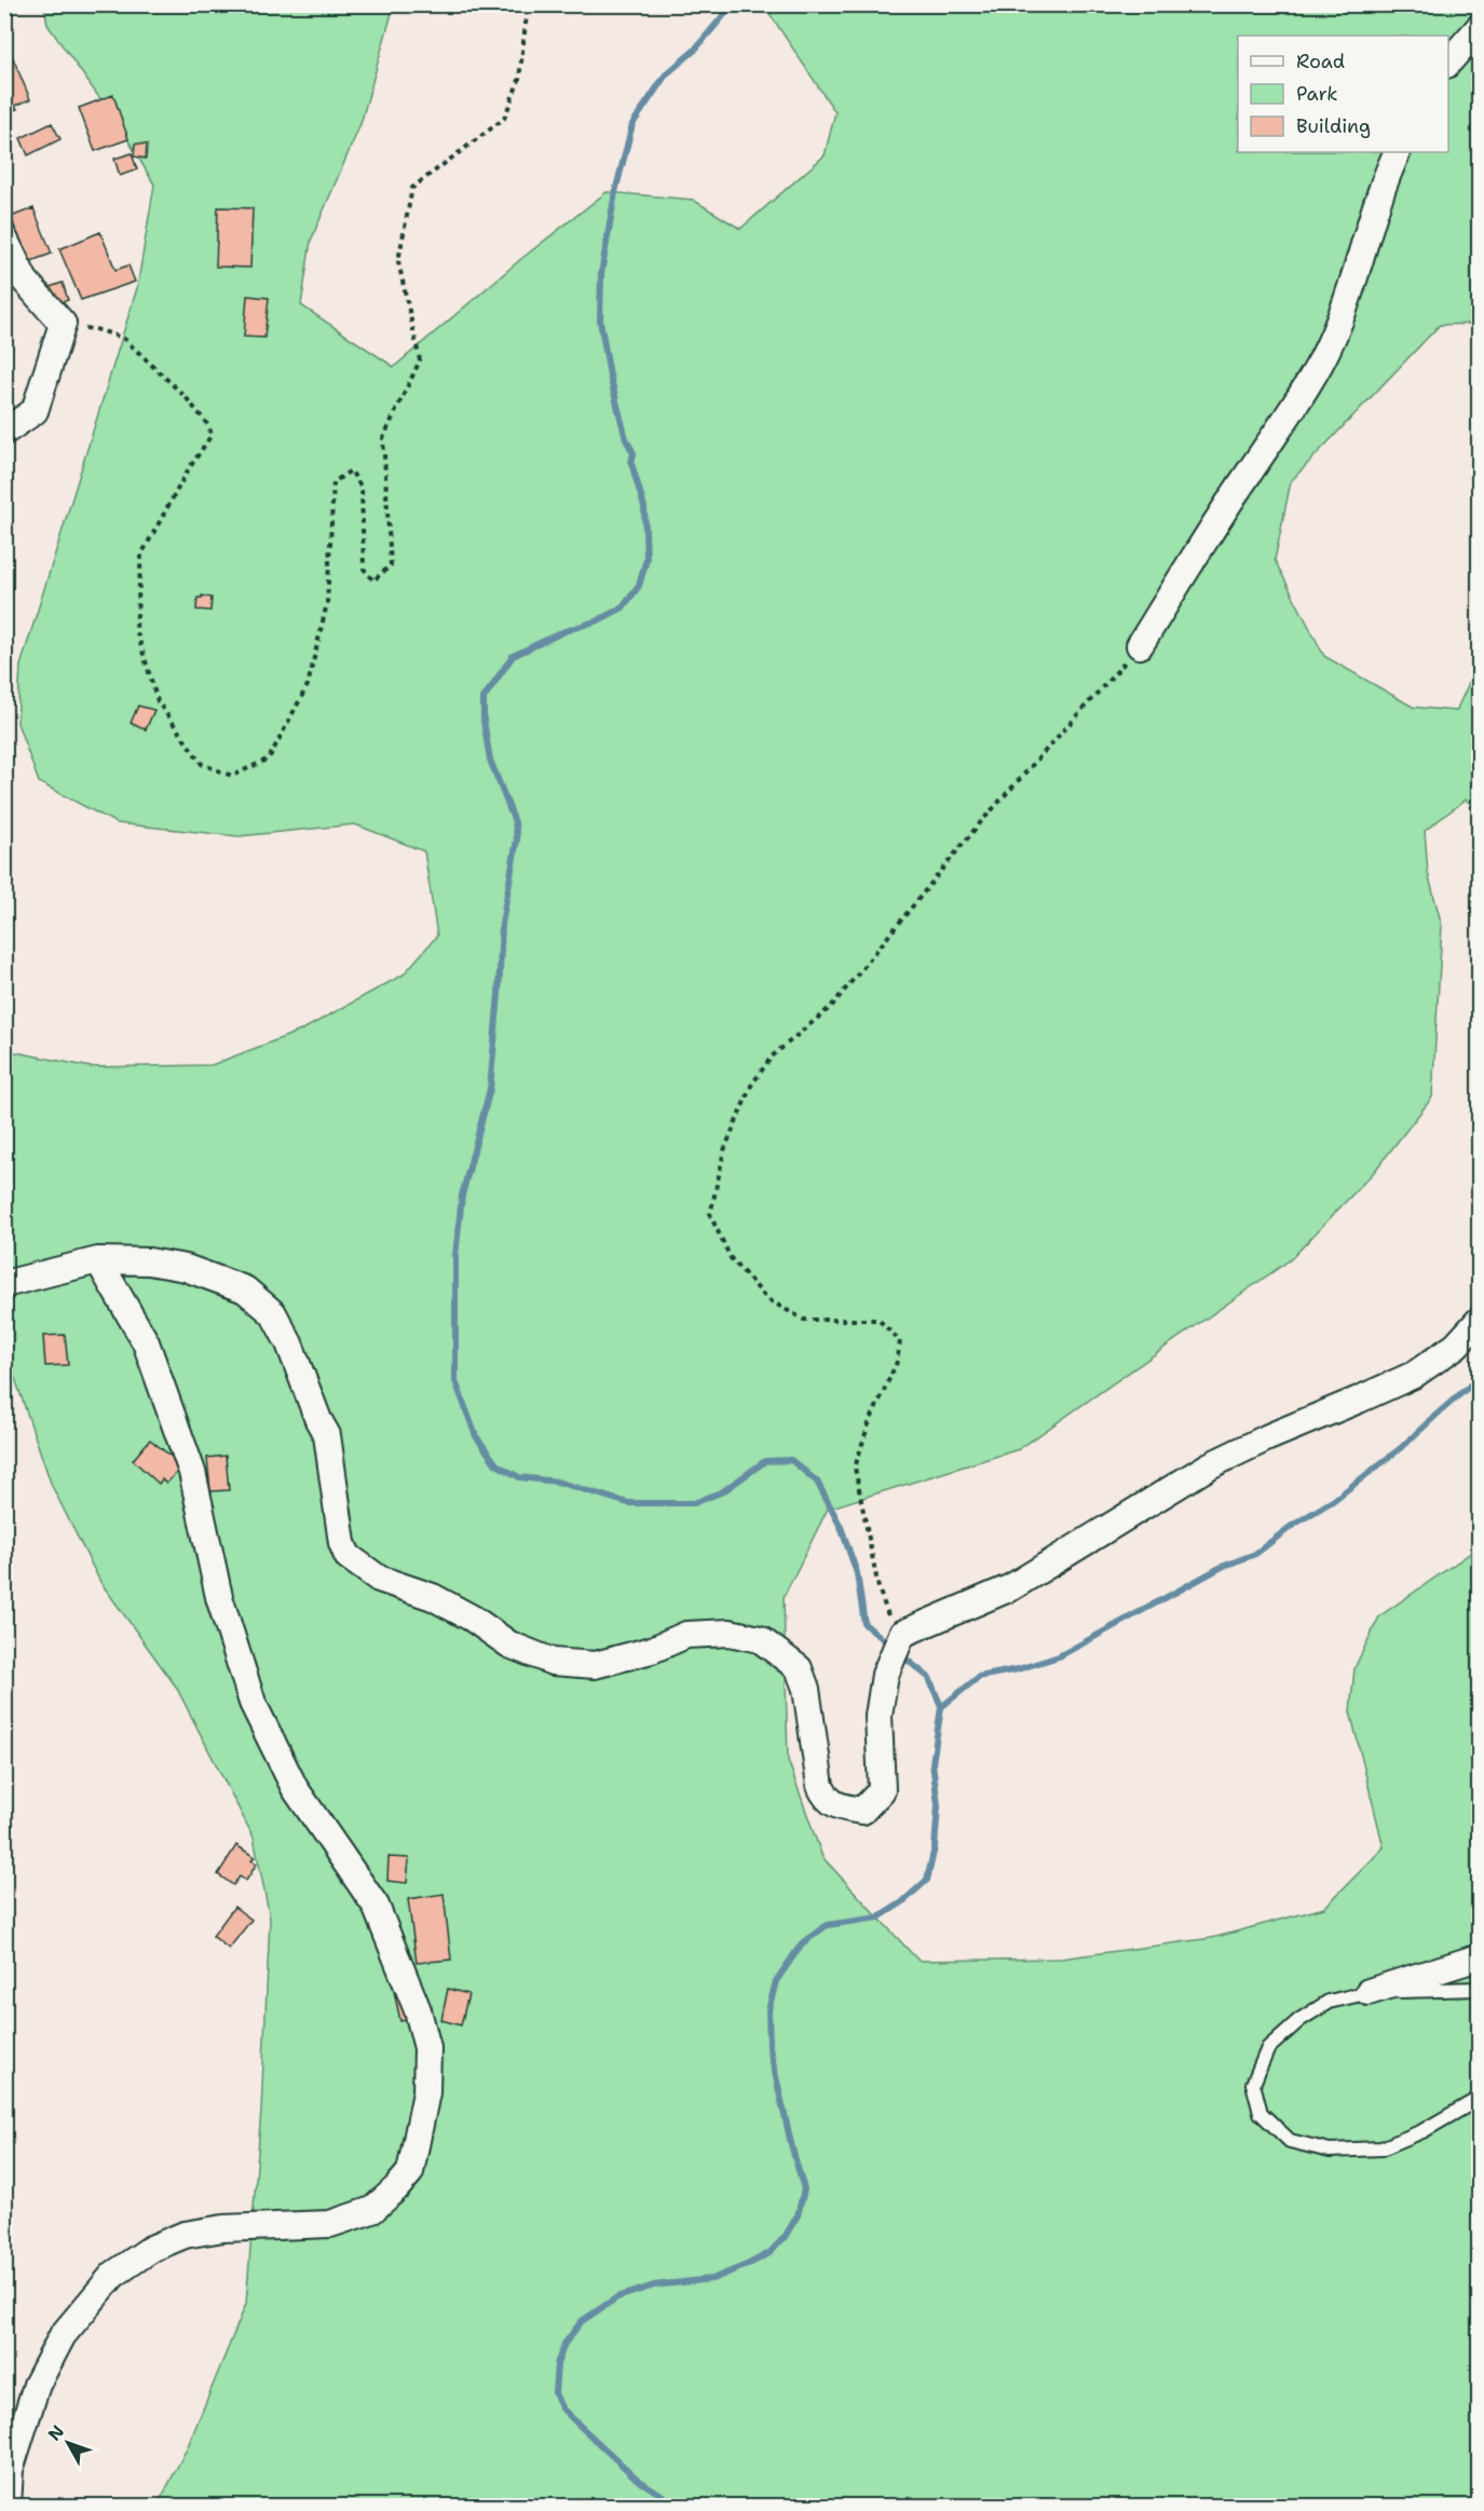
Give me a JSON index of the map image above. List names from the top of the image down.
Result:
{
  "legend": ["Road", "Park", "Building"],
  "north": "top left"
}
